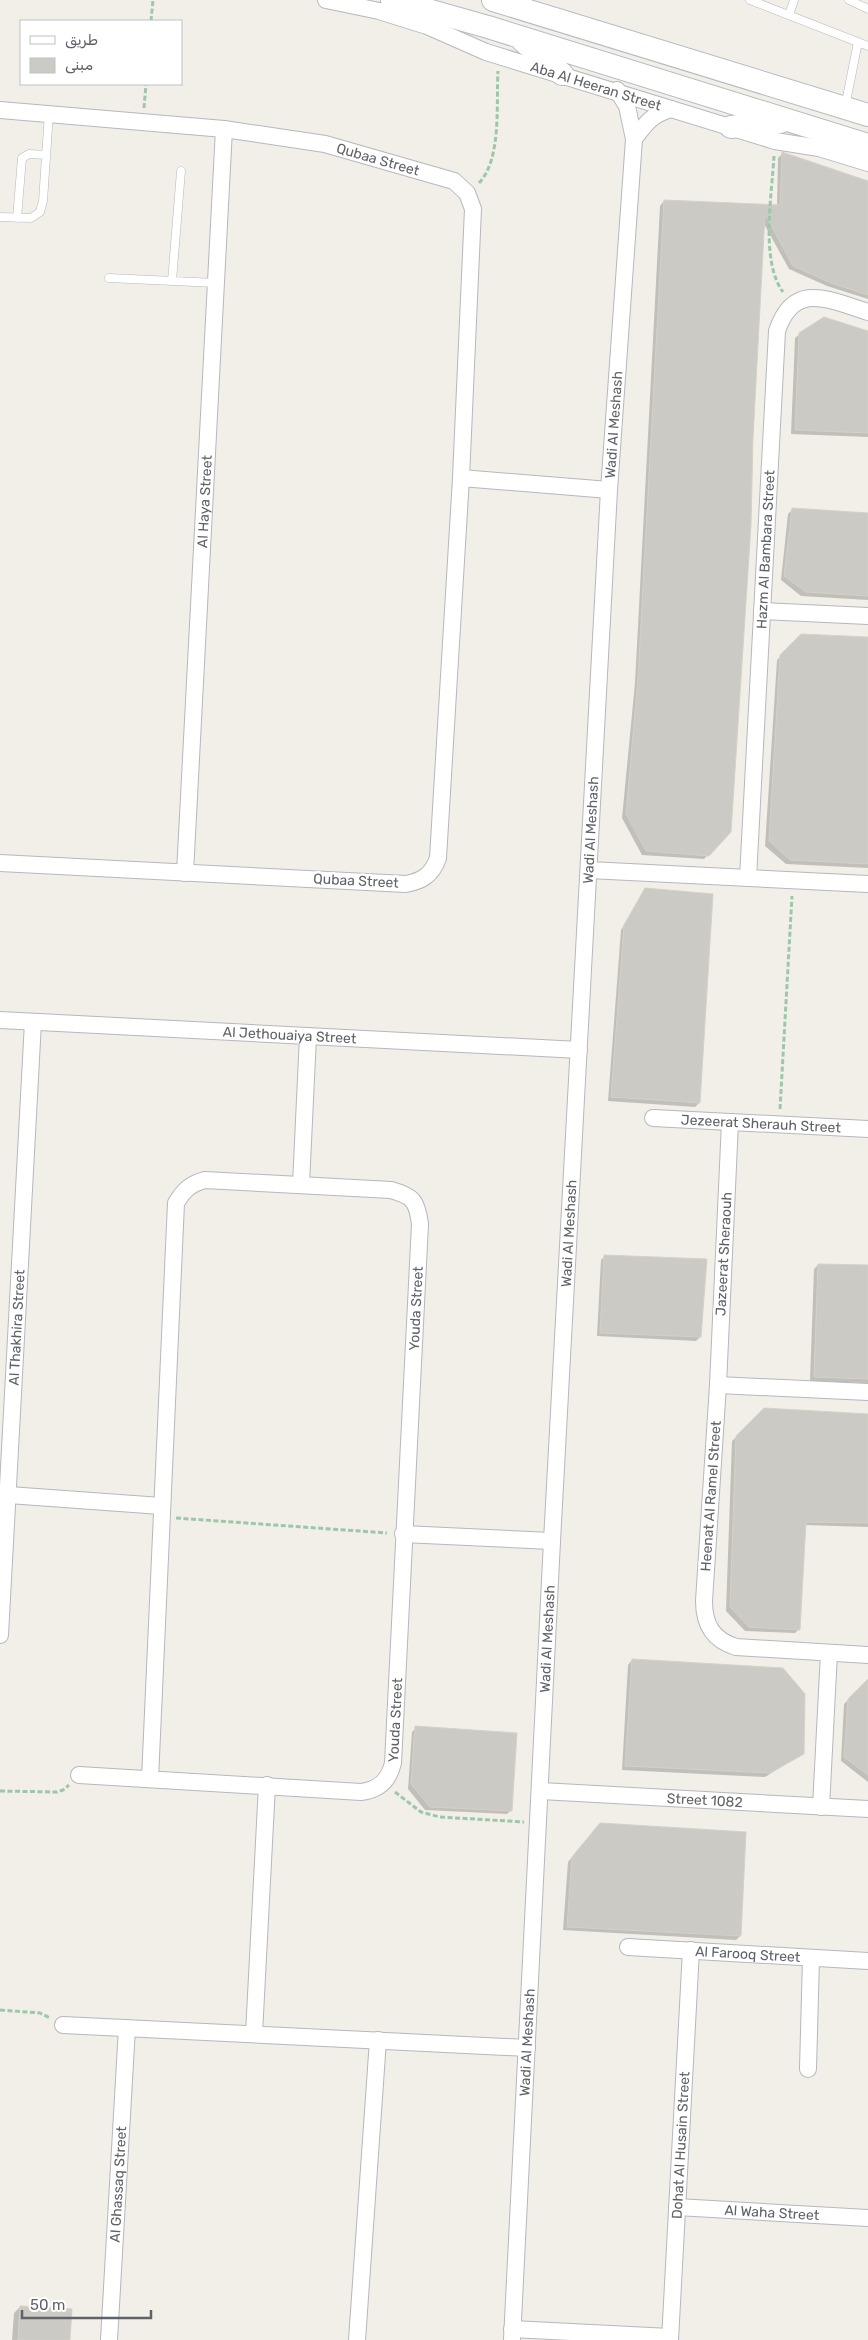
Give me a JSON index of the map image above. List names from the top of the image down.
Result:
{
  "streets": {
    "street": [
      "Aba Al Heeran Street",
      "Qubaa Street",
      "Wadi Al Meshash",
      "Al Haya Street",
      "Hazm Al Bambara Street",
      "Al Jethouaiya Street",
      "Jezeerat Sherauh Street",
      "Jazeerat Sheraouh",
      "Youda Street",
      "Al Thakhira Street",
      "Heenat Al Ramel Street",
      "Street 1082",
      "Al Farooq Street",
      "Dohat Al Husain Street",
      "Al Ghassaq Street",
      "Al Waha Street"
    ]
  },
  "crossings": [
    ["Aba Al Heeran Street", "Wadi Al Meshash"],
    ["Qubaa Street", "Al Haya Street"],
    ["Wadi Al Meshash", "Al Jethouaiya Street"],
    ["Wadi Al Meshash", "Street 1082"],
    ["Wadi Al Meshash", "Dohat Al Husain Street"],
    ["Al Jethouaiya Street", "Al Thakhira Street"],
    ["Jezeerat Sherauh Street", "Jazeerat Sheraouh"],
    ["Jazeerat Sheraouh", "Heenat Al Ramel Street"],
    ["Al Farooq Street", "Dohat Al Husain Street"],
    ["Dohat Al Husain Street", "Al Waha Street"]
  ],
  "legend": ["طريق", "مبنى"],
  "scale_bar": "50 m"
}
